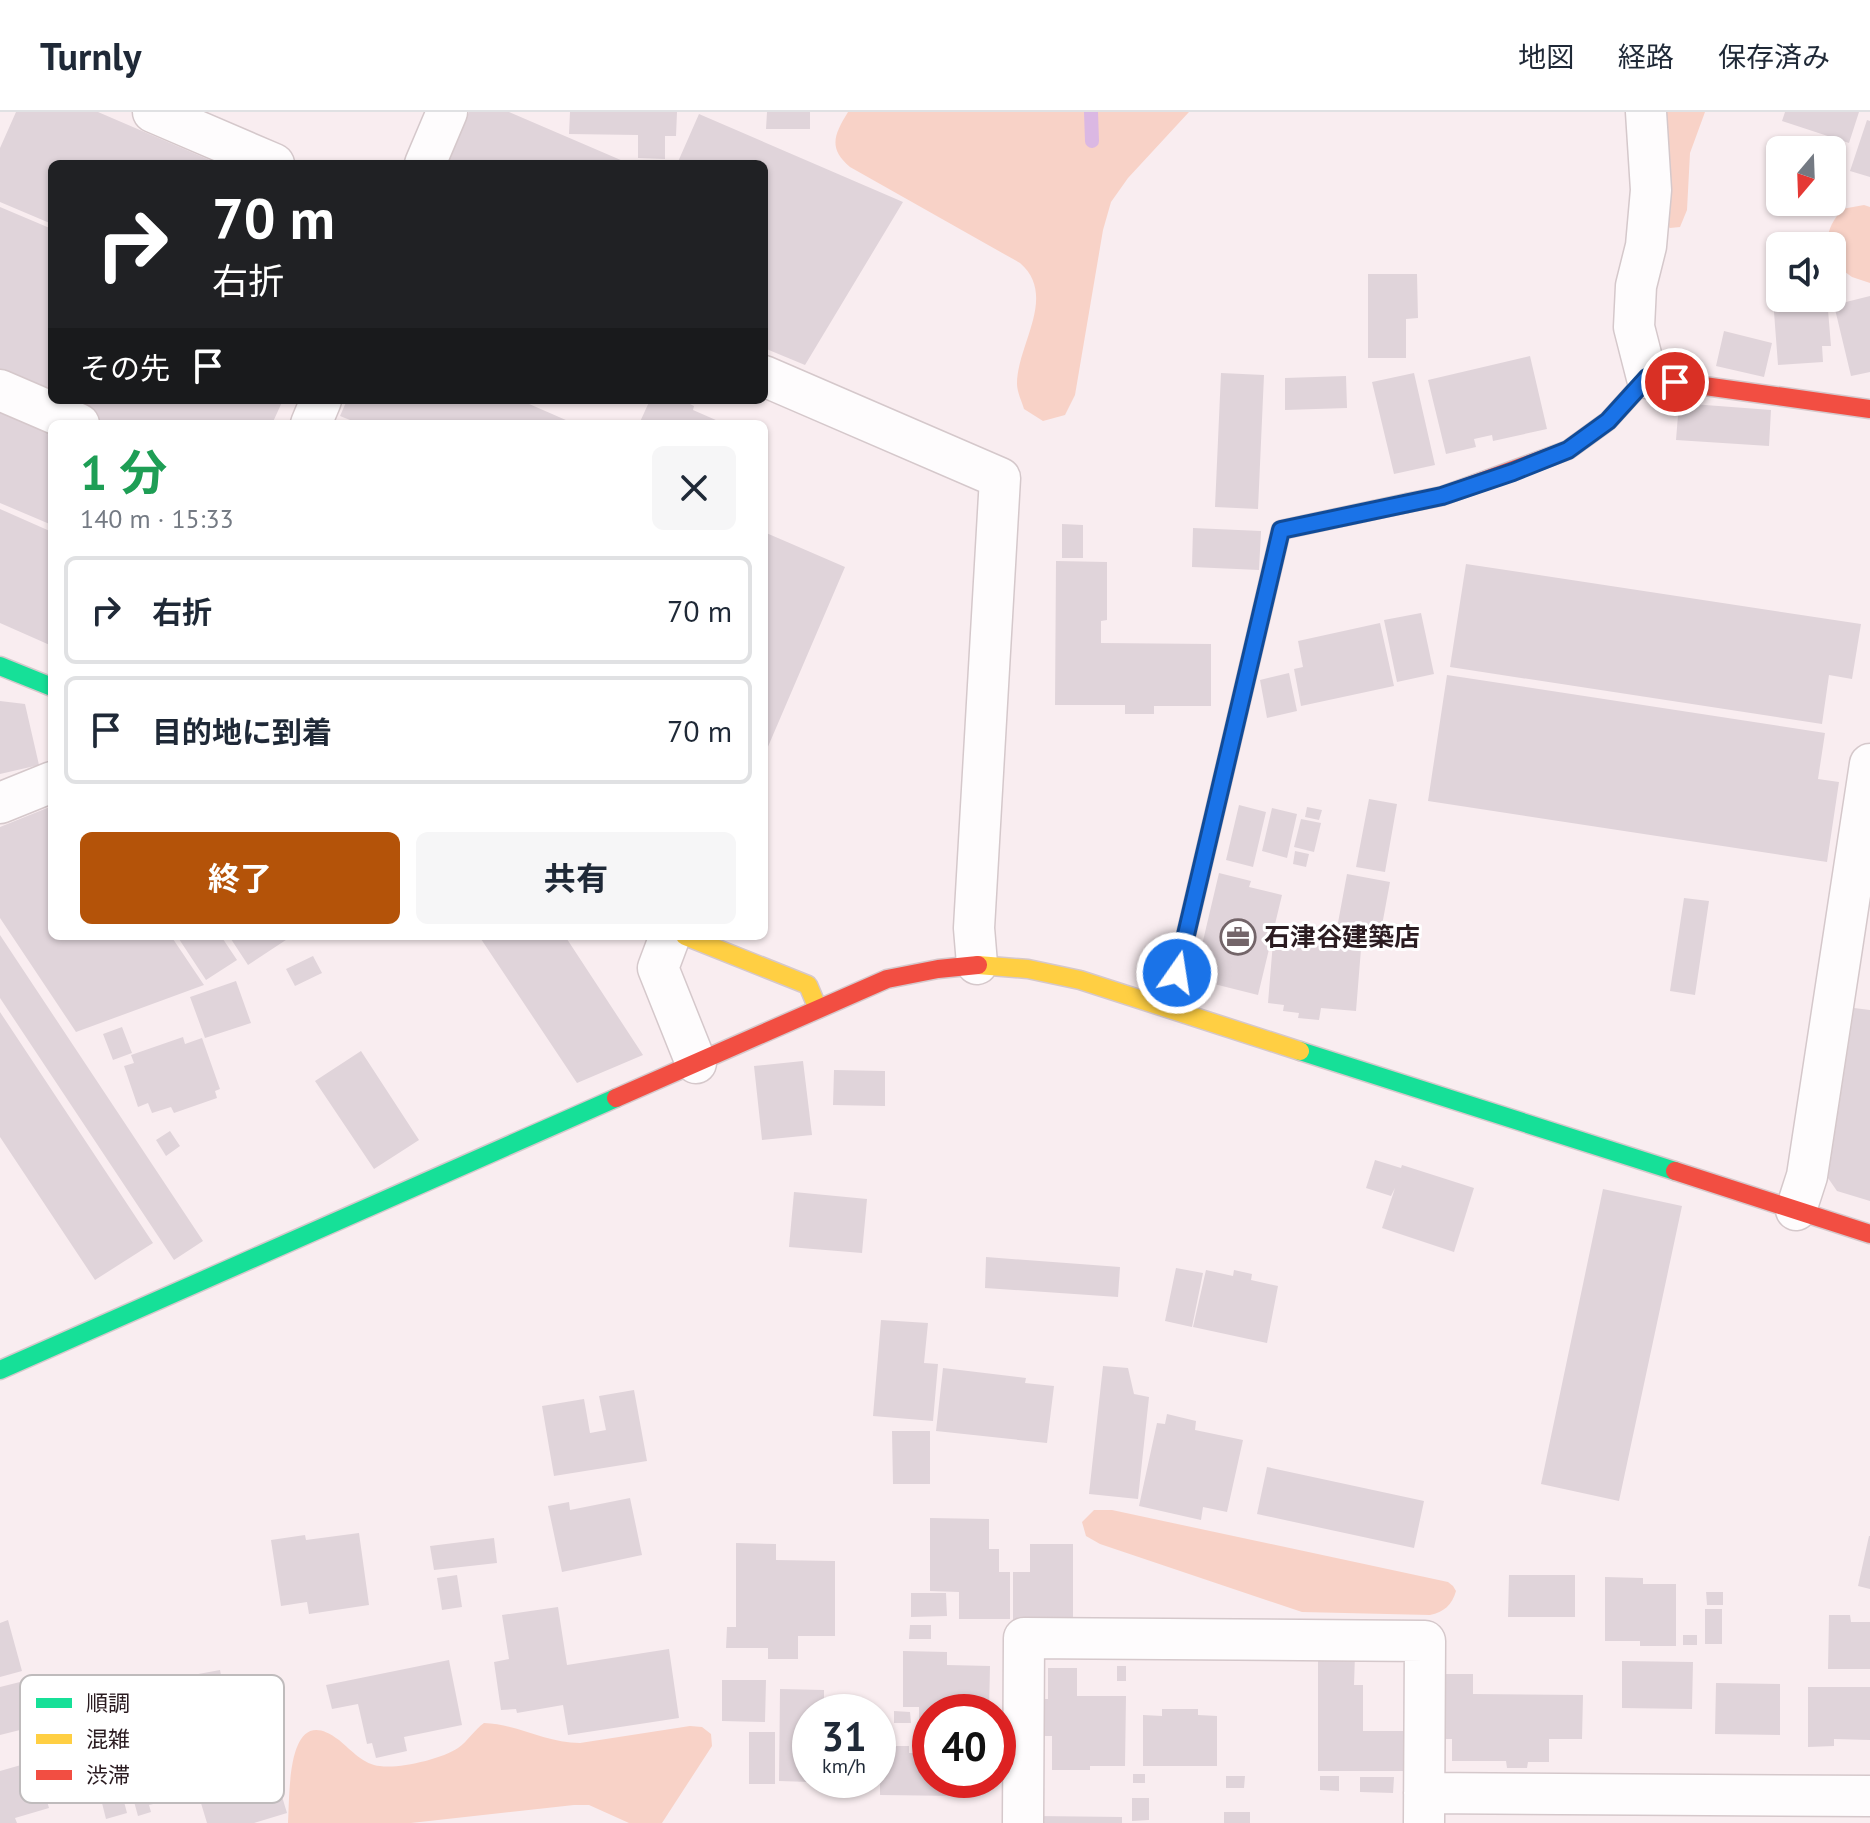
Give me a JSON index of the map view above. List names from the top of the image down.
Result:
{
  "places": {
    "office": ["石津谷建築店"]
  },
  "legend": ["順調", "混雑", "渋滞"],
  "north": "bottom",
  "page": {
    "header": "Turnly",
    "nav": ["地図", "経路", "保存済み"],
    "turn": ["70 m", "右折"],
    "then": "その先",
    "heading": ["1 分", "140 m · 15:33"],
    "list": [
      {
        "name": "右折",
        "value": "70 m"
      },
      {
        "name": "目的地に到着",
        "value": "70 m"
      }
    ],
    "buttons": ["終了", "共有"],
    "speed": "31 km/h",
    "limit": "40"
  }
}
